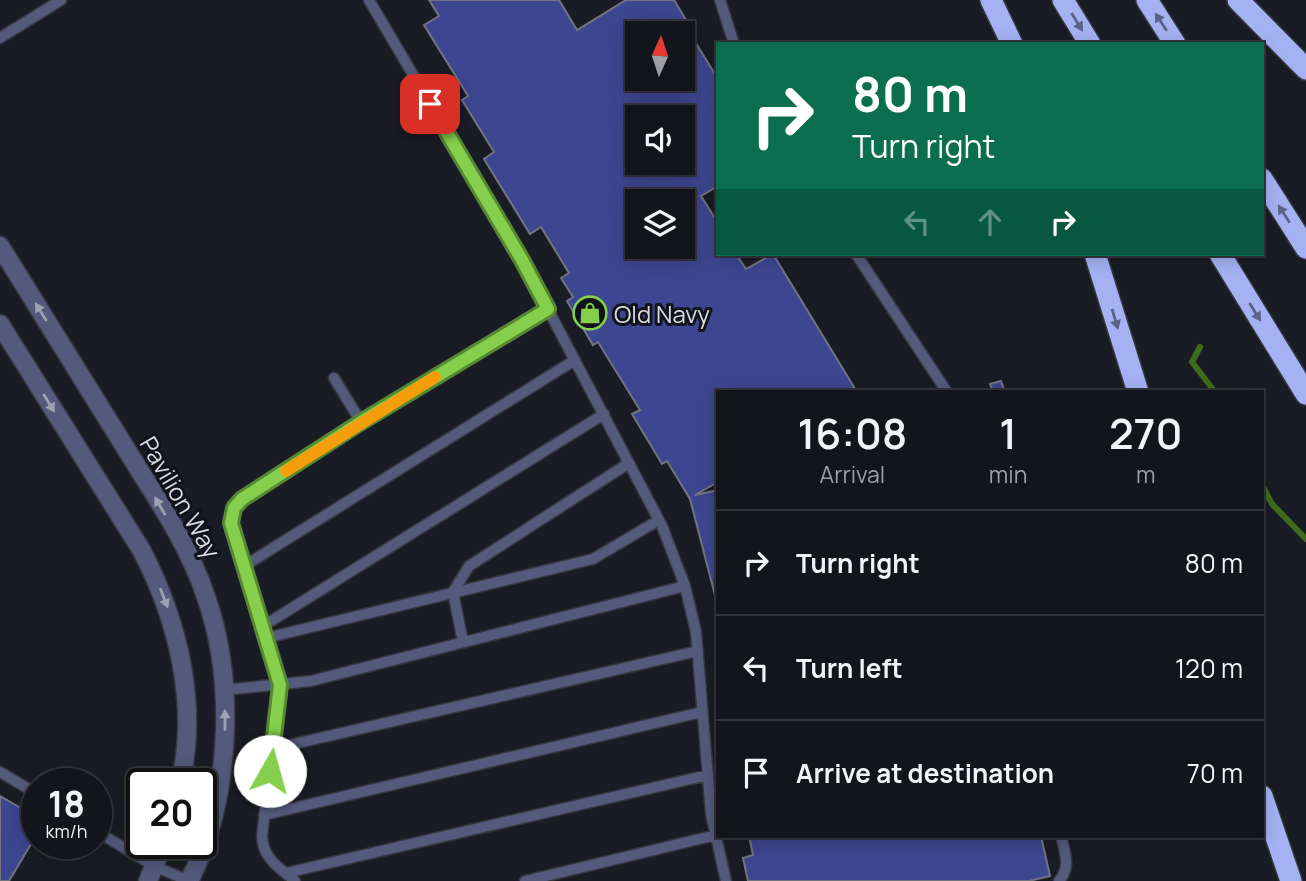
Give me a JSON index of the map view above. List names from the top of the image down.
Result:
{
  "streets": {
    "street": ["Pavilion Way"]
  },
  "places": {
    "shop": ["Old Navy"]
  },
  "north": "top",
  "page": {
    "turn": ["80 m", "Turn right"],
    "eta": [
      "16:08",
      "Arrival",
      "1",
      "min",
      "270",
      "m"
    ],
    "list": [
      {
        "name": "Turn right",
        "value": "80 m"
      },
      {
        "name": "Turn left",
        "value": "120 m"
      },
      {
        "name": "Arrive at destination",
        "value": "70 m"
      }
    ],
    "speed": "18 km/h",
    "limit": "20"
  }
}
